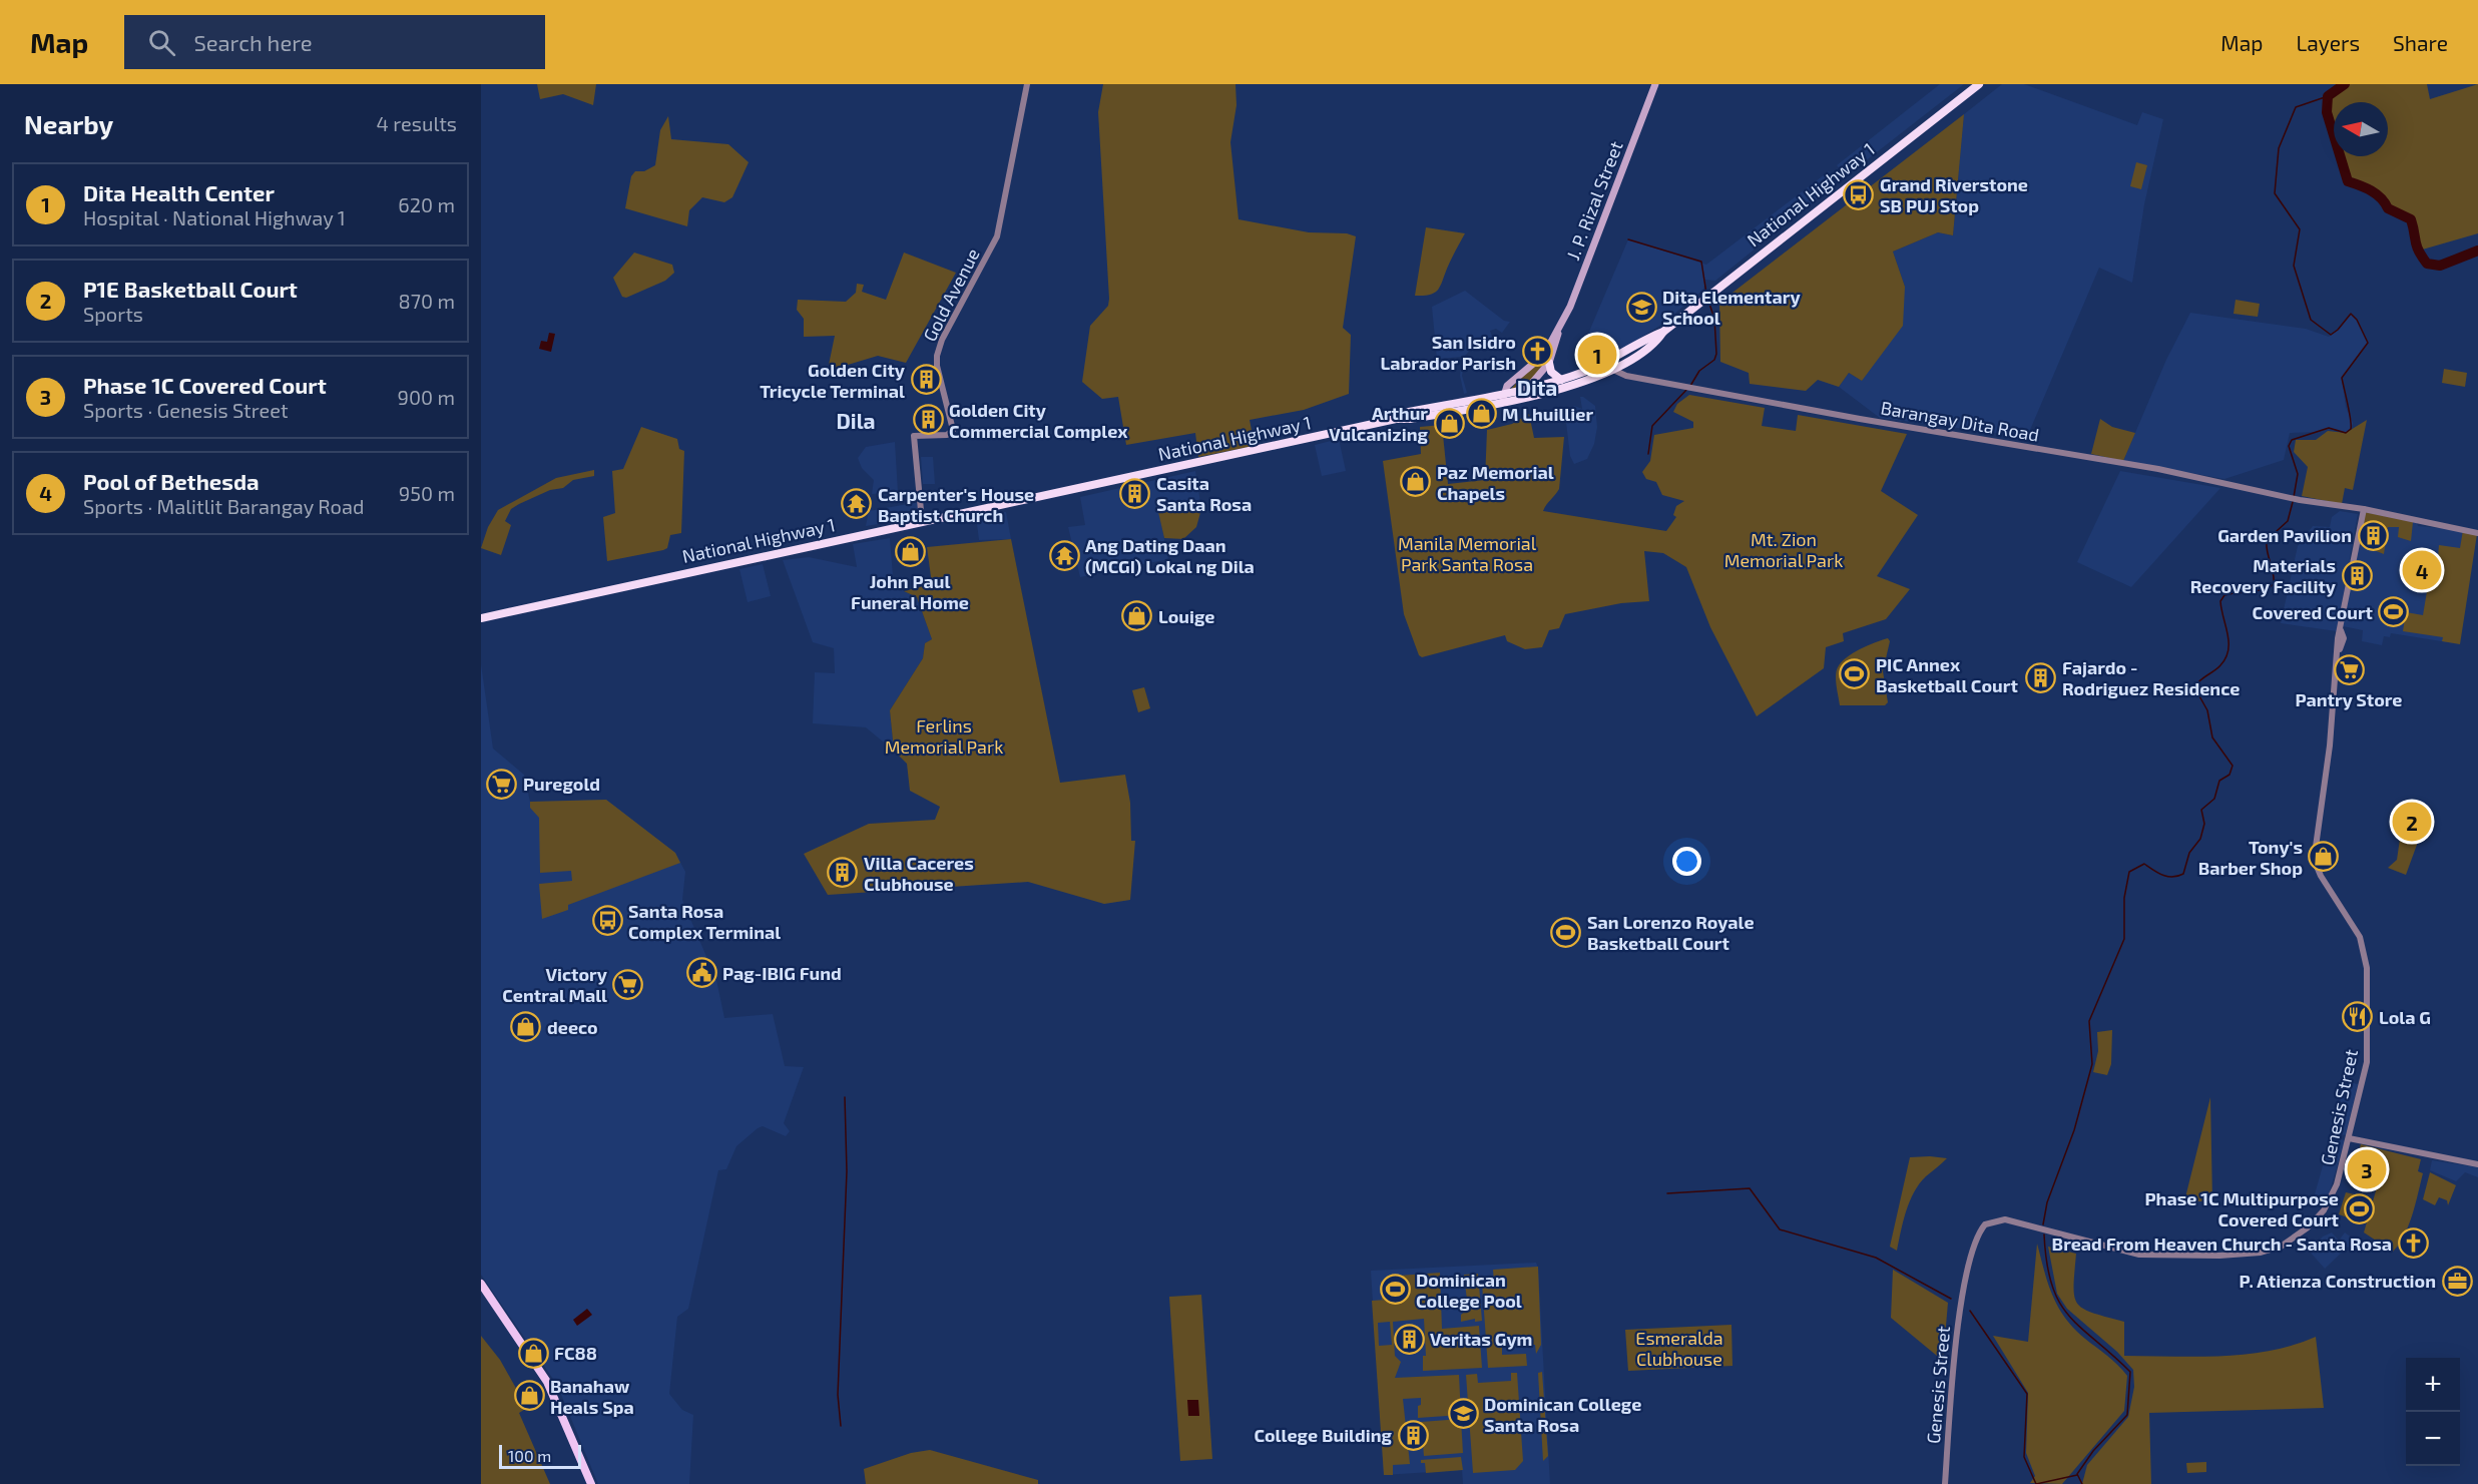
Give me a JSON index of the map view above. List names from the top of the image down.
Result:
{
  "streets": {
    "highway": ["National Highway 1"],
    "main road": ["J. P. Rizal Street"],
    "street": ["Gold Avenue", "Barangay Dita Road", "Genesis Street"]
  },
  "crossings": [
    ["National Highway 1", "J. P. Rizal Street"],
    ["National Highway 1", "Gold Avenue"],
    ["National Highway 1", "Barangay Dita Road"],
    ["Barangay Dita Road", "Genesis Street"]
  ],
  "districts": ["Dita", "Dila"],
  "parks": [
    "Mt. Zion Memorial Park",
    "Manila Memorial Park Santa Rosa",
    "Ferlins Memorial Park",
    "Esmeralda Clubhouse"
  ],
  "places": {
    "bus stop": ["Grand Riverstone SB PUJ Stop", "Santa Rosa Complex Terminal"],
    "school or university": ["Dita Elementary School", "Dominican College Santa Rosa"],
    "church": ["San Isidro Labrador Parish", "Bread From Heaven Church - Santa Rosa"],
    "building": [
      "Golden City Tricycle Terminal",
      "Golden City Commercial Complex",
      "Casita Santa Rosa",
      "Garden Pavilion",
      "Materials Recovery Facility",
      "Fajardo - Rodriguez Residence",
      "Villa Caceres Clubhouse",
      "Veritas Gym",
      "College Building"
    ],
    "shop": [
      "M Lhuillier",
      "Arthur Vulcanizing",
      "Paz Memorial Chapels",
      "John Paul Funeral Home",
      "Louige",
      "Tony's Barber Shop",
      "deeco",
      "FC88",
      "Banahaw Heals Spa"
    ],
    "temple": ["Carpenter's House Baptist Church", "Ang Dating Daan (MCGI) Lokal ng Dila"],
    "sports": [
      "Covered Court",
      "PIC Annex Basketball Court",
      "San Lorenzo Royale Basketball Court",
      "Phase 1C Multipurpose Covered Court",
      "Dominican College Pool"
    ],
    "supermarket": ["Pantry Store", "Puregold", "Victory Central Mall"],
    "public building": ["Pag-IBIG Fund"],
    "restaurant": ["Lola G"],
    "office": ["P. Atienza Construction"]
  },
  "scale_bar": "100 m",
  "north": "left",
  "page": {
    "header": "Map",
    "search": "Search here",
    "nav": ["Map", "Layers", "Share"],
    "heading": ["Nearby", "4 results"],
    "list": [
      {
        "mark": "1",
        "name": "Dita Health Center",
        "note": "Hospital · National Highway 1",
        "value": "620 m"
      },
      {
        "mark": "2",
        "name": "P1E Basketball Court",
        "note": "Sports",
        "value": "870 m"
      },
      {
        "mark": "3",
        "name": "Phase 1C Covered Court",
        "note": "Sports · Genesis Street",
        "value": "900 m"
      },
      {
        "mark": "4",
        "name": "Pool of Bethesda",
        "note": "Sports · Malitlit Barangay Road",
        "value": "950 m"
      }
    ],
    "pins": [
      "1",
      "4",
      "2",
      "3"
    ],
    "map_buttons": ["+", "−"],
    "scale": "100 m"
  }
}
